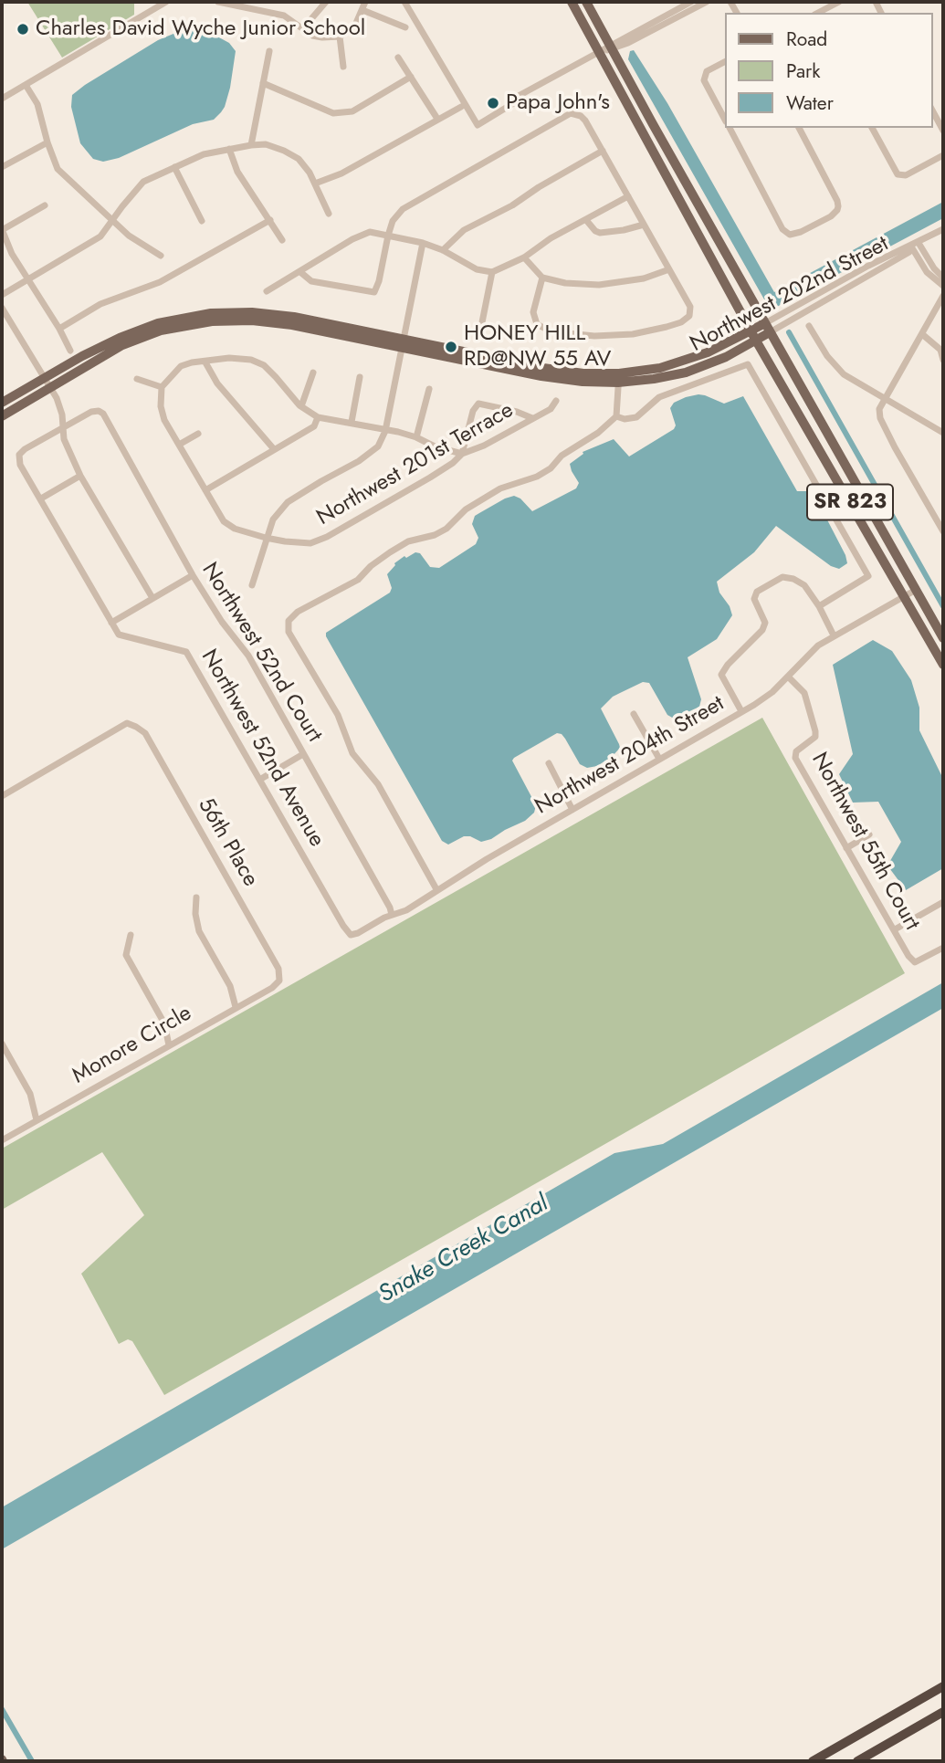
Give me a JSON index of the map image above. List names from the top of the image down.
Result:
{
  "streets": {
    "main road": ["Northwest 202nd Street", "SR 823"],
    "street": [
      "Northwest 201st Terrace",
      "Northwest 52nd Court",
      "Northwest 52nd Avenue",
      "Northwest 204th Street",
      "Northwest 55th Court",
      "56th Place",
      "Monore Circle"
    ]
  },
  "crossings": [
    ["Northwest 202nd Street", "SR 823"],
    ["SR 823", "Northwest 204th Street"],
    ["Northwest 52nd Court", "Northwest 204th Street"],
    ["Northwest 52nd Avenue", "Northwest 204th Street"],
    ["Northwest 204th Street", "Northwest 55th Court"],
    ["56th Place", "Monore Circle"]
  ],
  "water": ["Snake Creek Canal"],
  "places": ["Charles David Wyche Junior School", "Papa John's", "HONEY HILL RD@NW 55 AV"],
  "legend": ["Road", "Park", "Water"]
}
